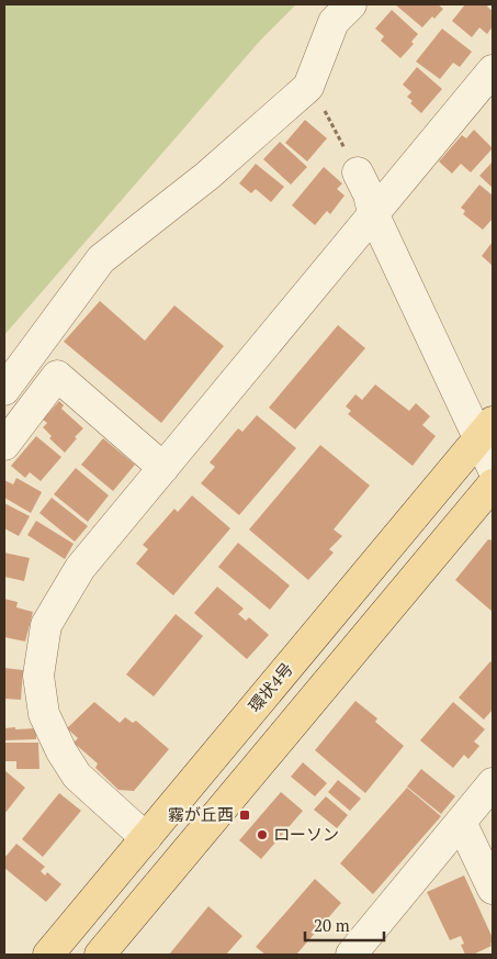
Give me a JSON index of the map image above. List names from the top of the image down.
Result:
{
  "streets": {
    "main road": ["環状4号"]
  },
  "places": {
    "transit": ["霧が丘西"],
    "other": ["ローソン"]
  },
  "scale_bar": "20 m"
}
